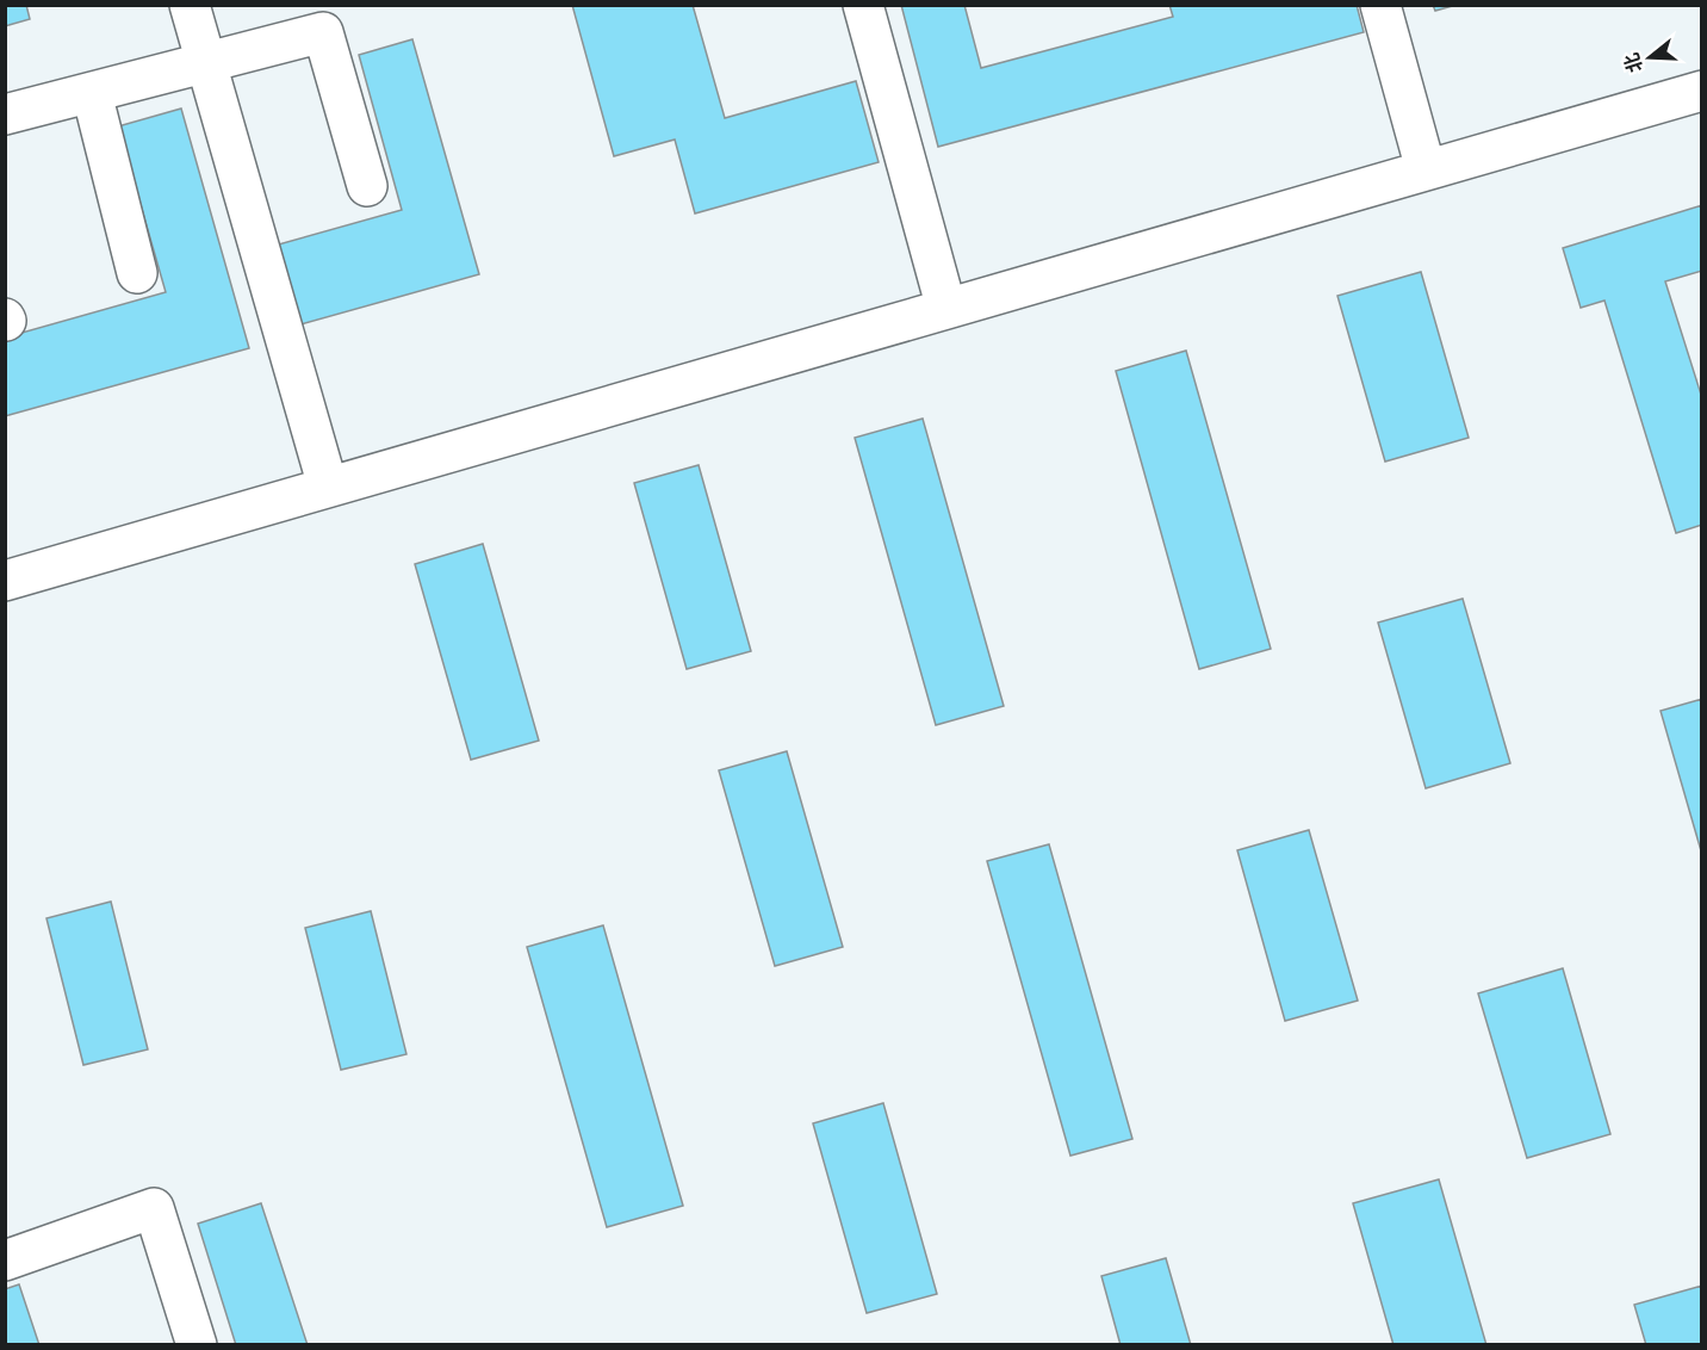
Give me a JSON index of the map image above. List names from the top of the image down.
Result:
{
  "north": "left"
}
